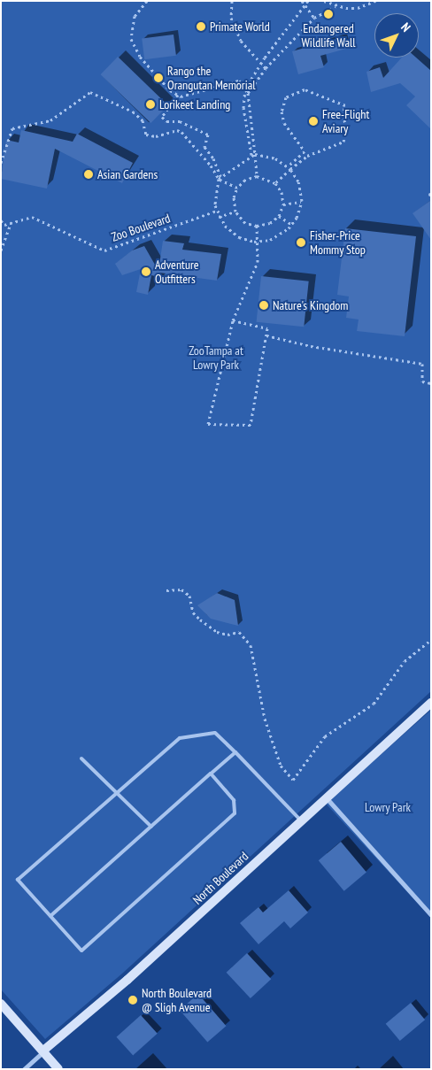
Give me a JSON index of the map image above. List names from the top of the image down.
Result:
{
  "streets": {
    "street": ["North Boulevard"],
    "path": ["Zoo Boulevard"]
  },
  "parks": ["ZooTampa at Lowry Park", "Lowry Park"],
  "places": [
    "Endangered Wildlife Wall",
    "Primate World",
    "Rango the Orangutan Memorial",
    "Lorikeet Landing",
    "Free-Flight Aviary",
    "Asian Gardens",
    "Fisher-Price Mommy Stop",
    "Adventure Outfitters",
    "Nature's Kingdom",
    "North Boulevard @ Sligh Avenue"
  ],
  "north": "top right"
}
